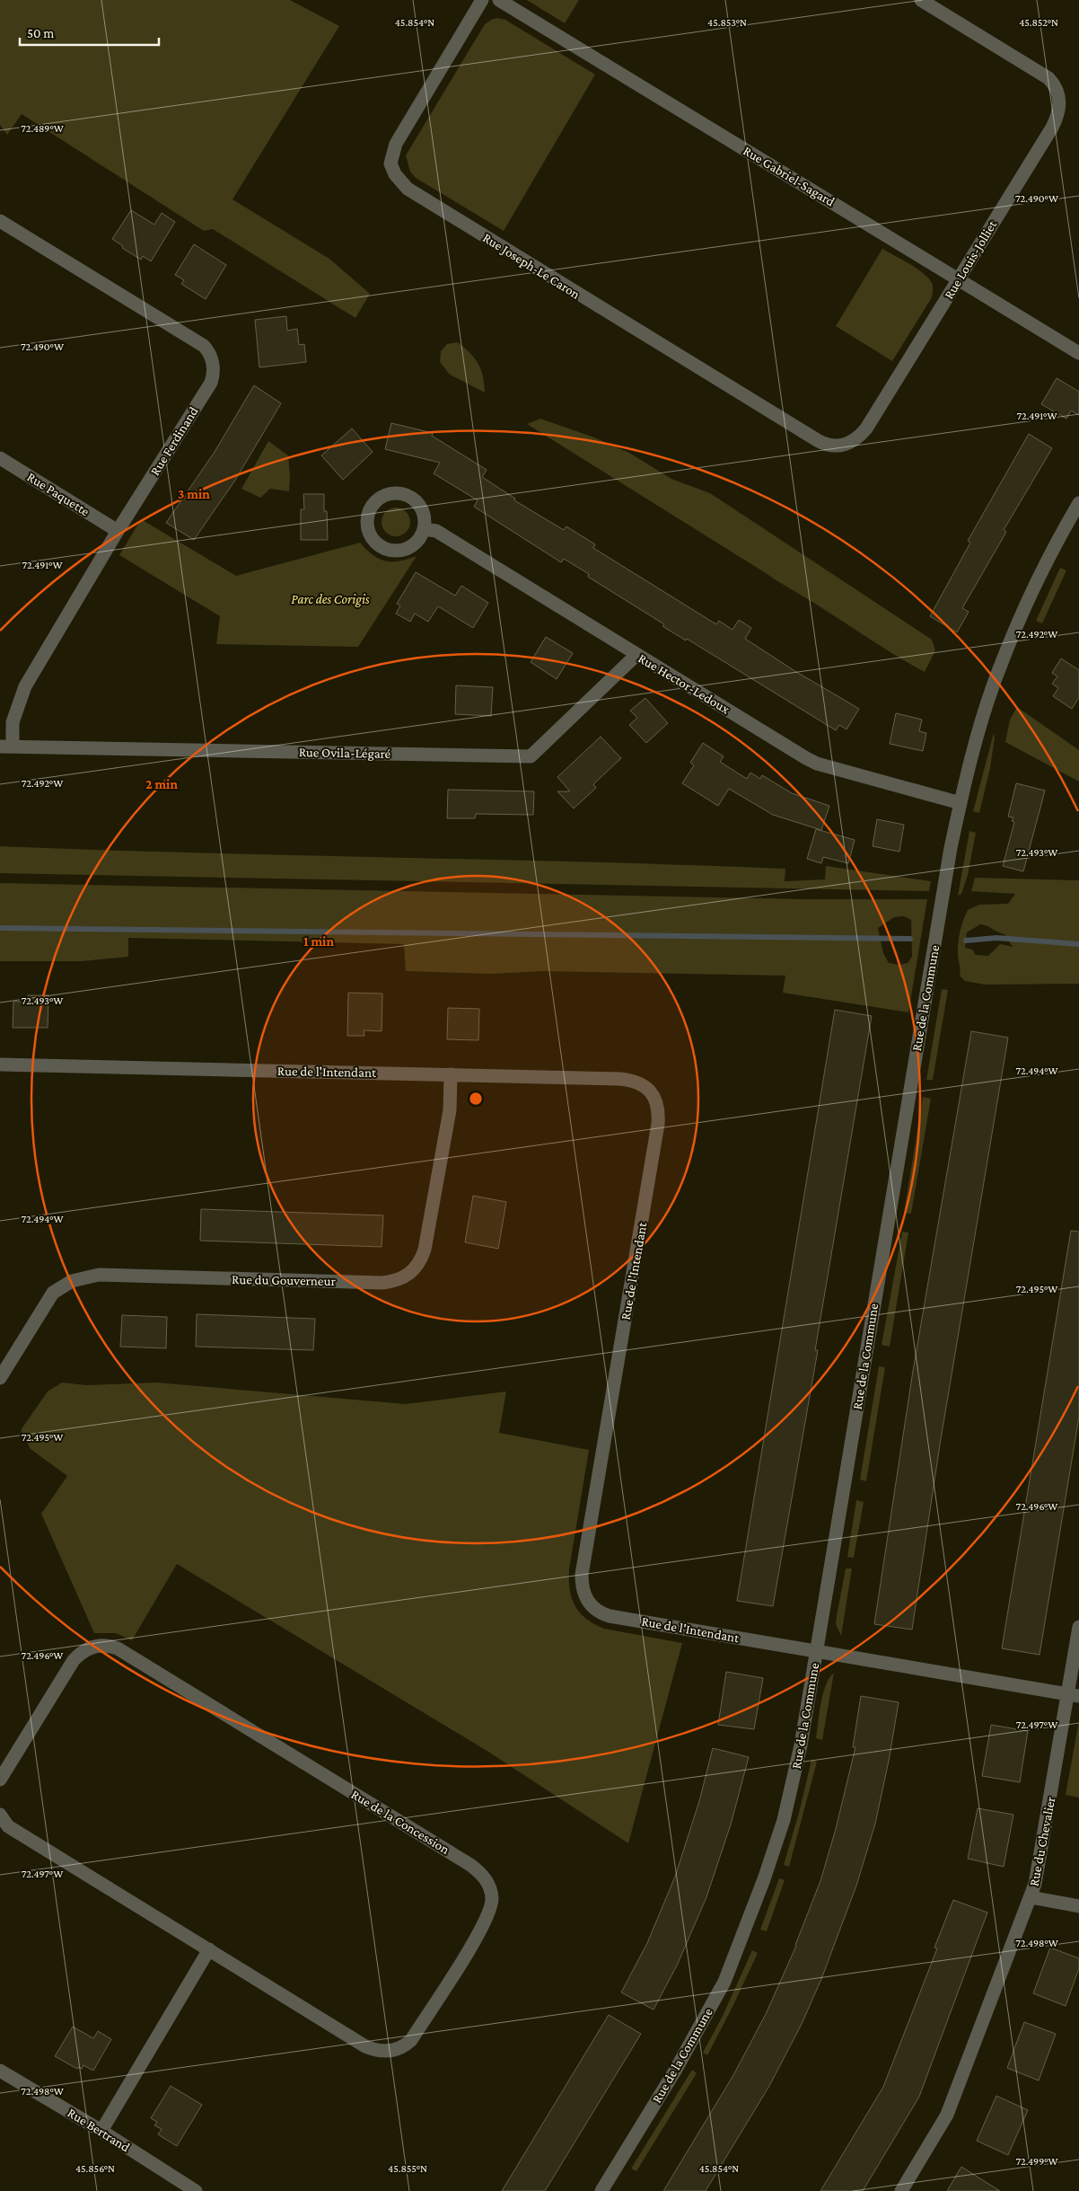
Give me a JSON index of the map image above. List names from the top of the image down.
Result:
{
  "streets": {
    "street": [
      "Rue Gabriel-Sagard",
      "Rue Louis-Jolliet",
      "Rue Joseph-Le Caron",
      "Rue Ferdinand",
      "Rue Paquette",
      "Rue Hector-Ledoux",
      "Rue Ovila-Légaré",
      "Rue de la Commune",
      "Rue de l'Intendant",
      "Rue du Gouverneur",
      "Rue de la Concession",
      "Rue du Chevalier",
      "Rue Bertrand"
    ]
  },
  "crossings": [
    ["Rue Gabriel-Sagard", "Rue Louis-Jolliet"],
    ["Rue Louis-Jolliet", "Rue Joseph-Le Caron"],
    ["Rue Ferdinand", "Rue Paquette"],
    ["Rue Ferdinand", "Rue Ovila-Légaré"],
    ["Rue Hector-Ledoux", "Rue Ovila-Légaré"],
    ["Rue Hector-Ledoux", "Rue de la Commune"],
    ["Rue de la Commune", "Rue de l'Intendant"],
    ["Rue de l'Intendant", "Rue du Gouverneur"],
    ["Rue de l'Intendant", "Rue du Chevalier"]
  ],
  "parks": ["Parc des Corigis"],
  "scale_bar": "50 m",
  "coordinates": [
    "45.854°N",
    "45.853°N",
    "45.852°N",
    "72.489°W",
    "72.490°W",
    "72.491°W",
    "72.492°W",
    "72.493°W",
    "72.494°W",
    "72.495°W",
    "72.496°W",
    "72.497°W",
    "72.498°W",
    "72.499°W",
    "45.856°N",
    "45.855°N"
  ],
  "rings": ["3 min", "2 min", "1 min"]
}
